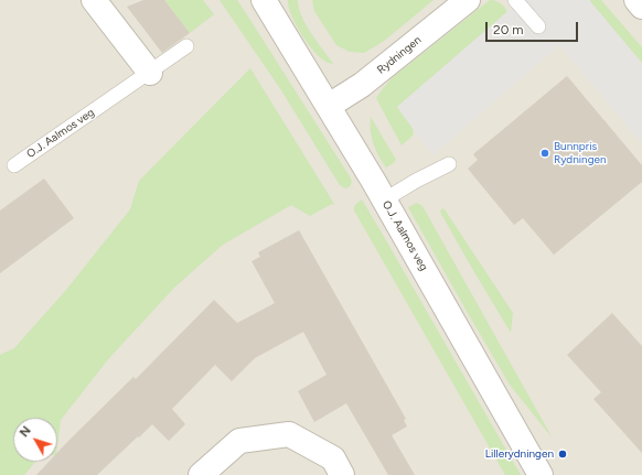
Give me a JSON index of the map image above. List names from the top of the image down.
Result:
{
  "streets": {
    "street": ["Rydningen", "O.J. Aalmos veg"]
  },
  "crossings": [
    ["Rydningen", "O.J. Aalmos veg"]
  ],
  "places": ["Bunnpris Rydningen", "Lillerydningen"],
  "scale_bar": "20 m",
  "north": "top left"
}
